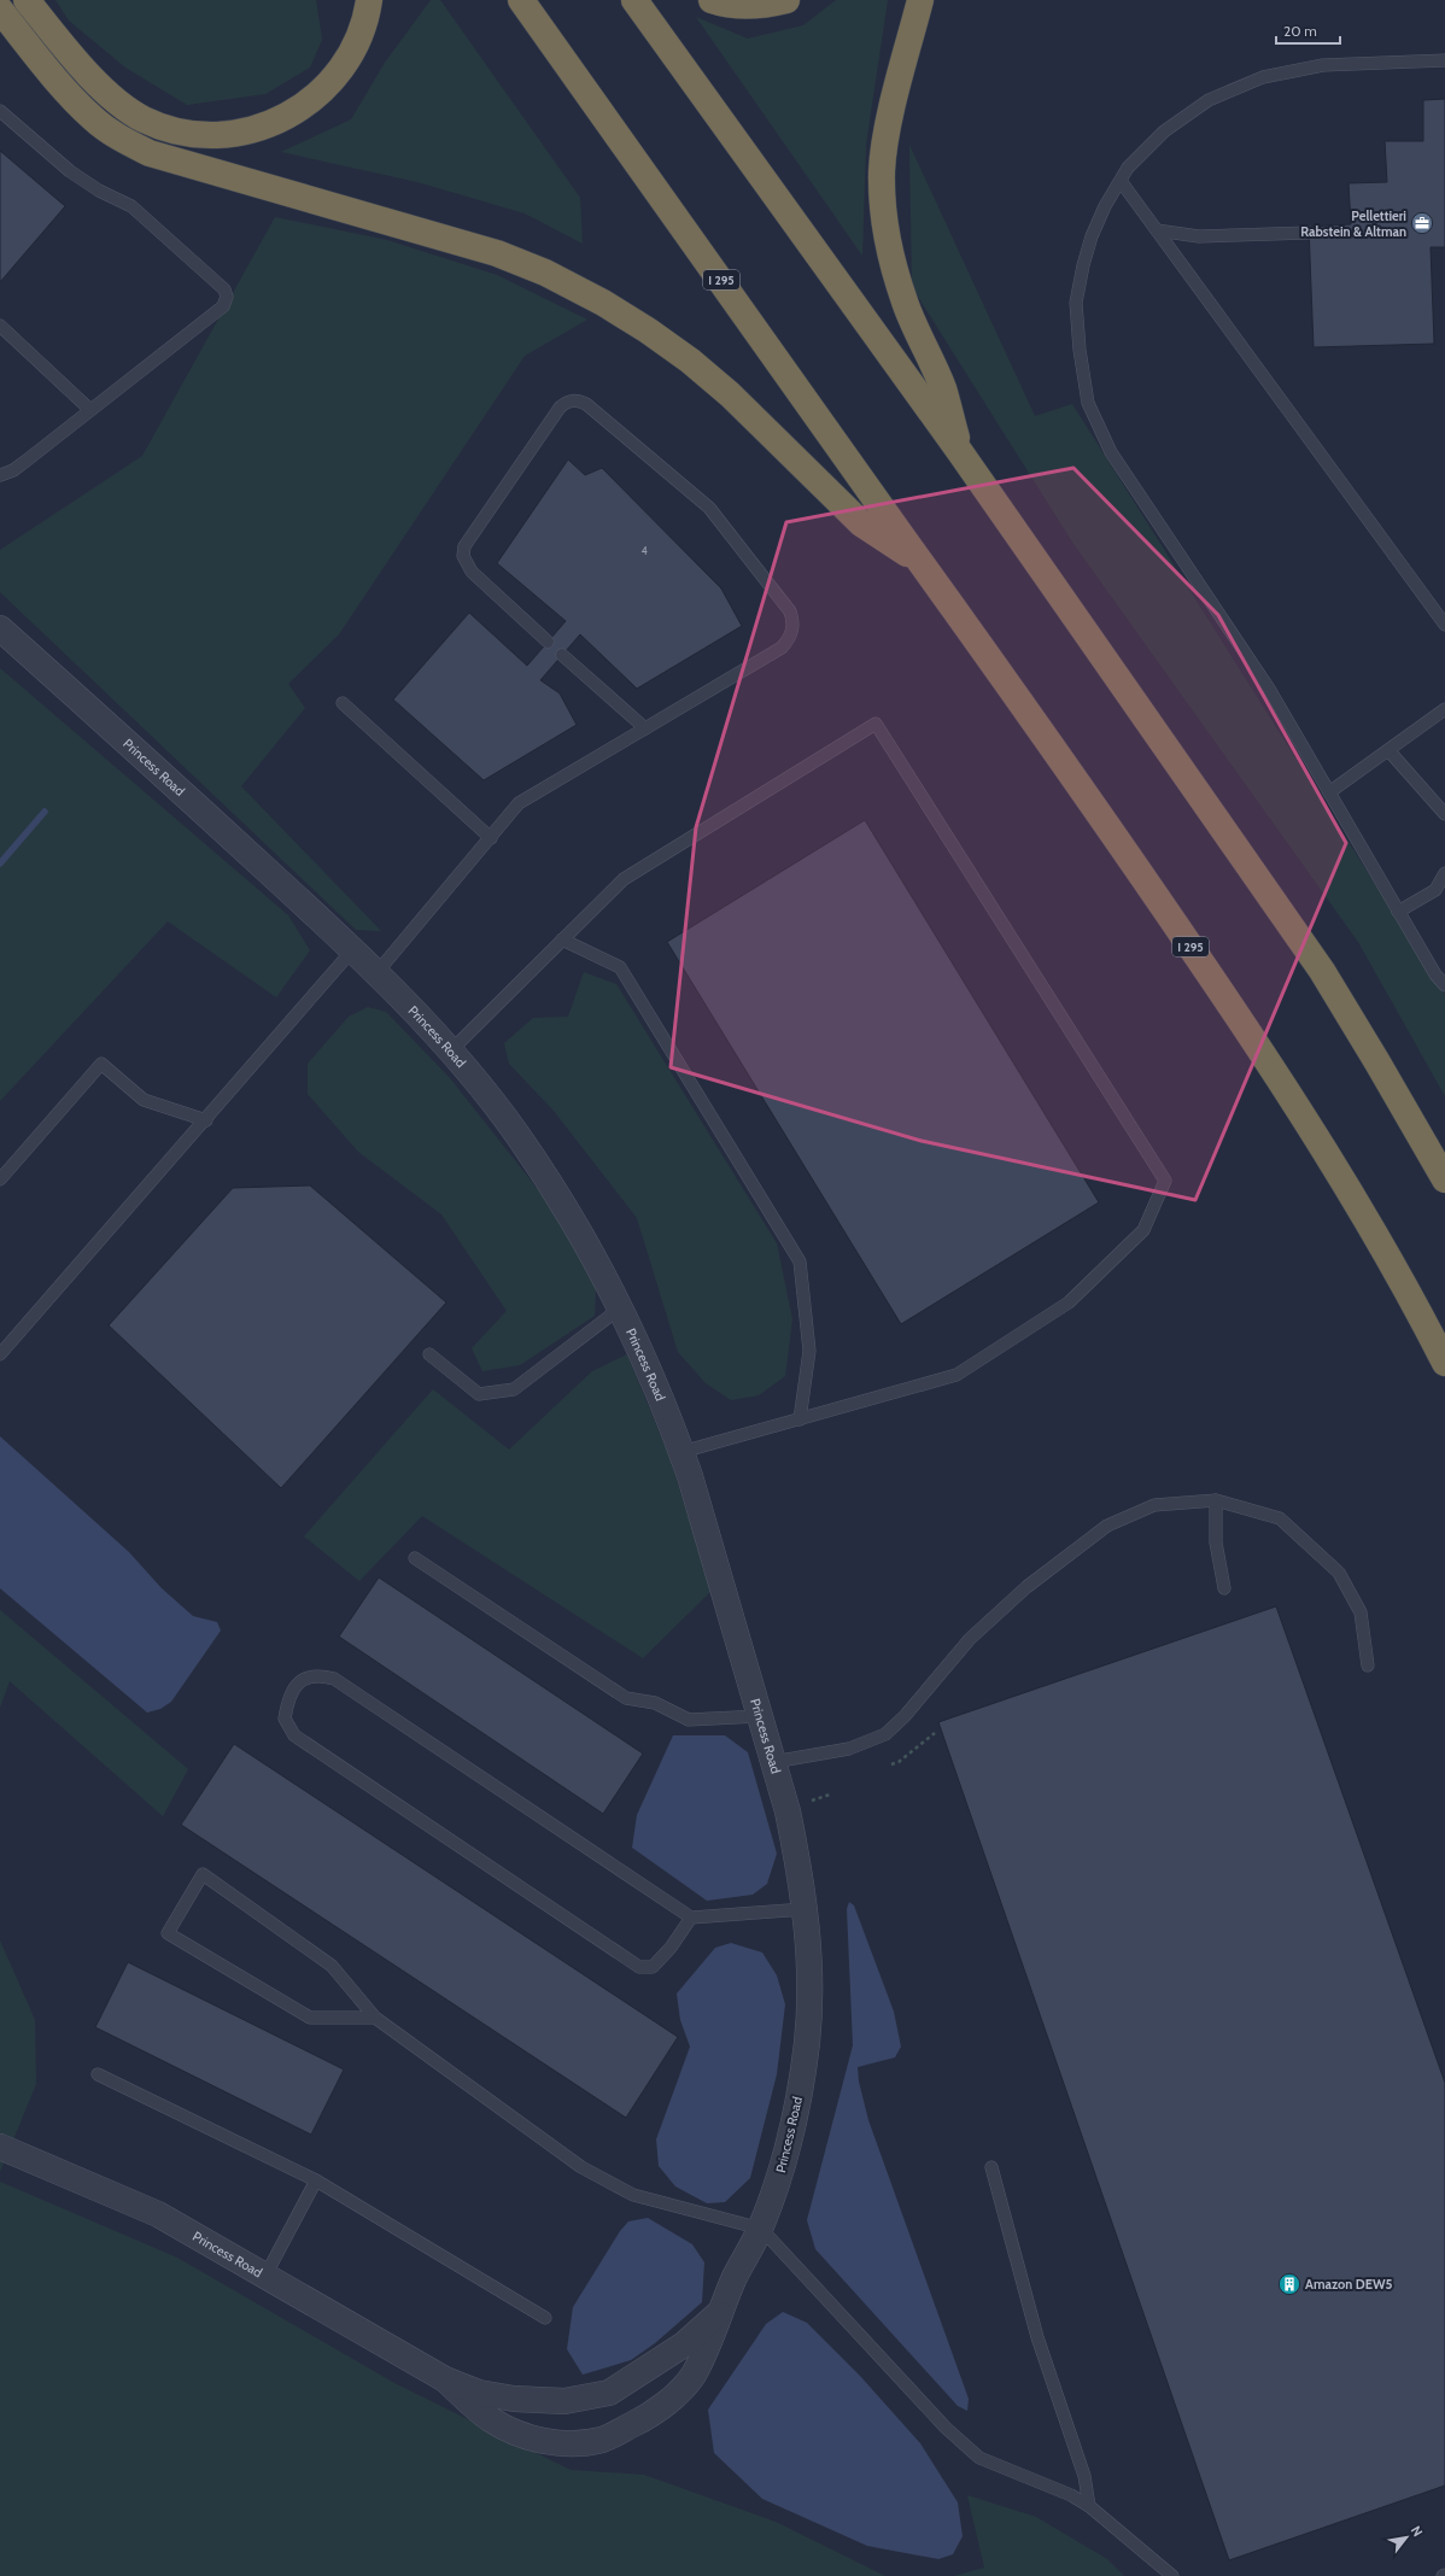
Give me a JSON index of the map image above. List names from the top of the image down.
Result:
{
  "streets": {
    "highway": ["I 295"],
    "street": ["Princess Road"]
  },
  "places": {
    "office": ["Pellettieri Rabstein & Altman"],
    "building": ["Amazon DEW5"]
  },
  "house_numbers": ["4"],
  "scale_bar": "20 m",
  "north": "top right"
}
